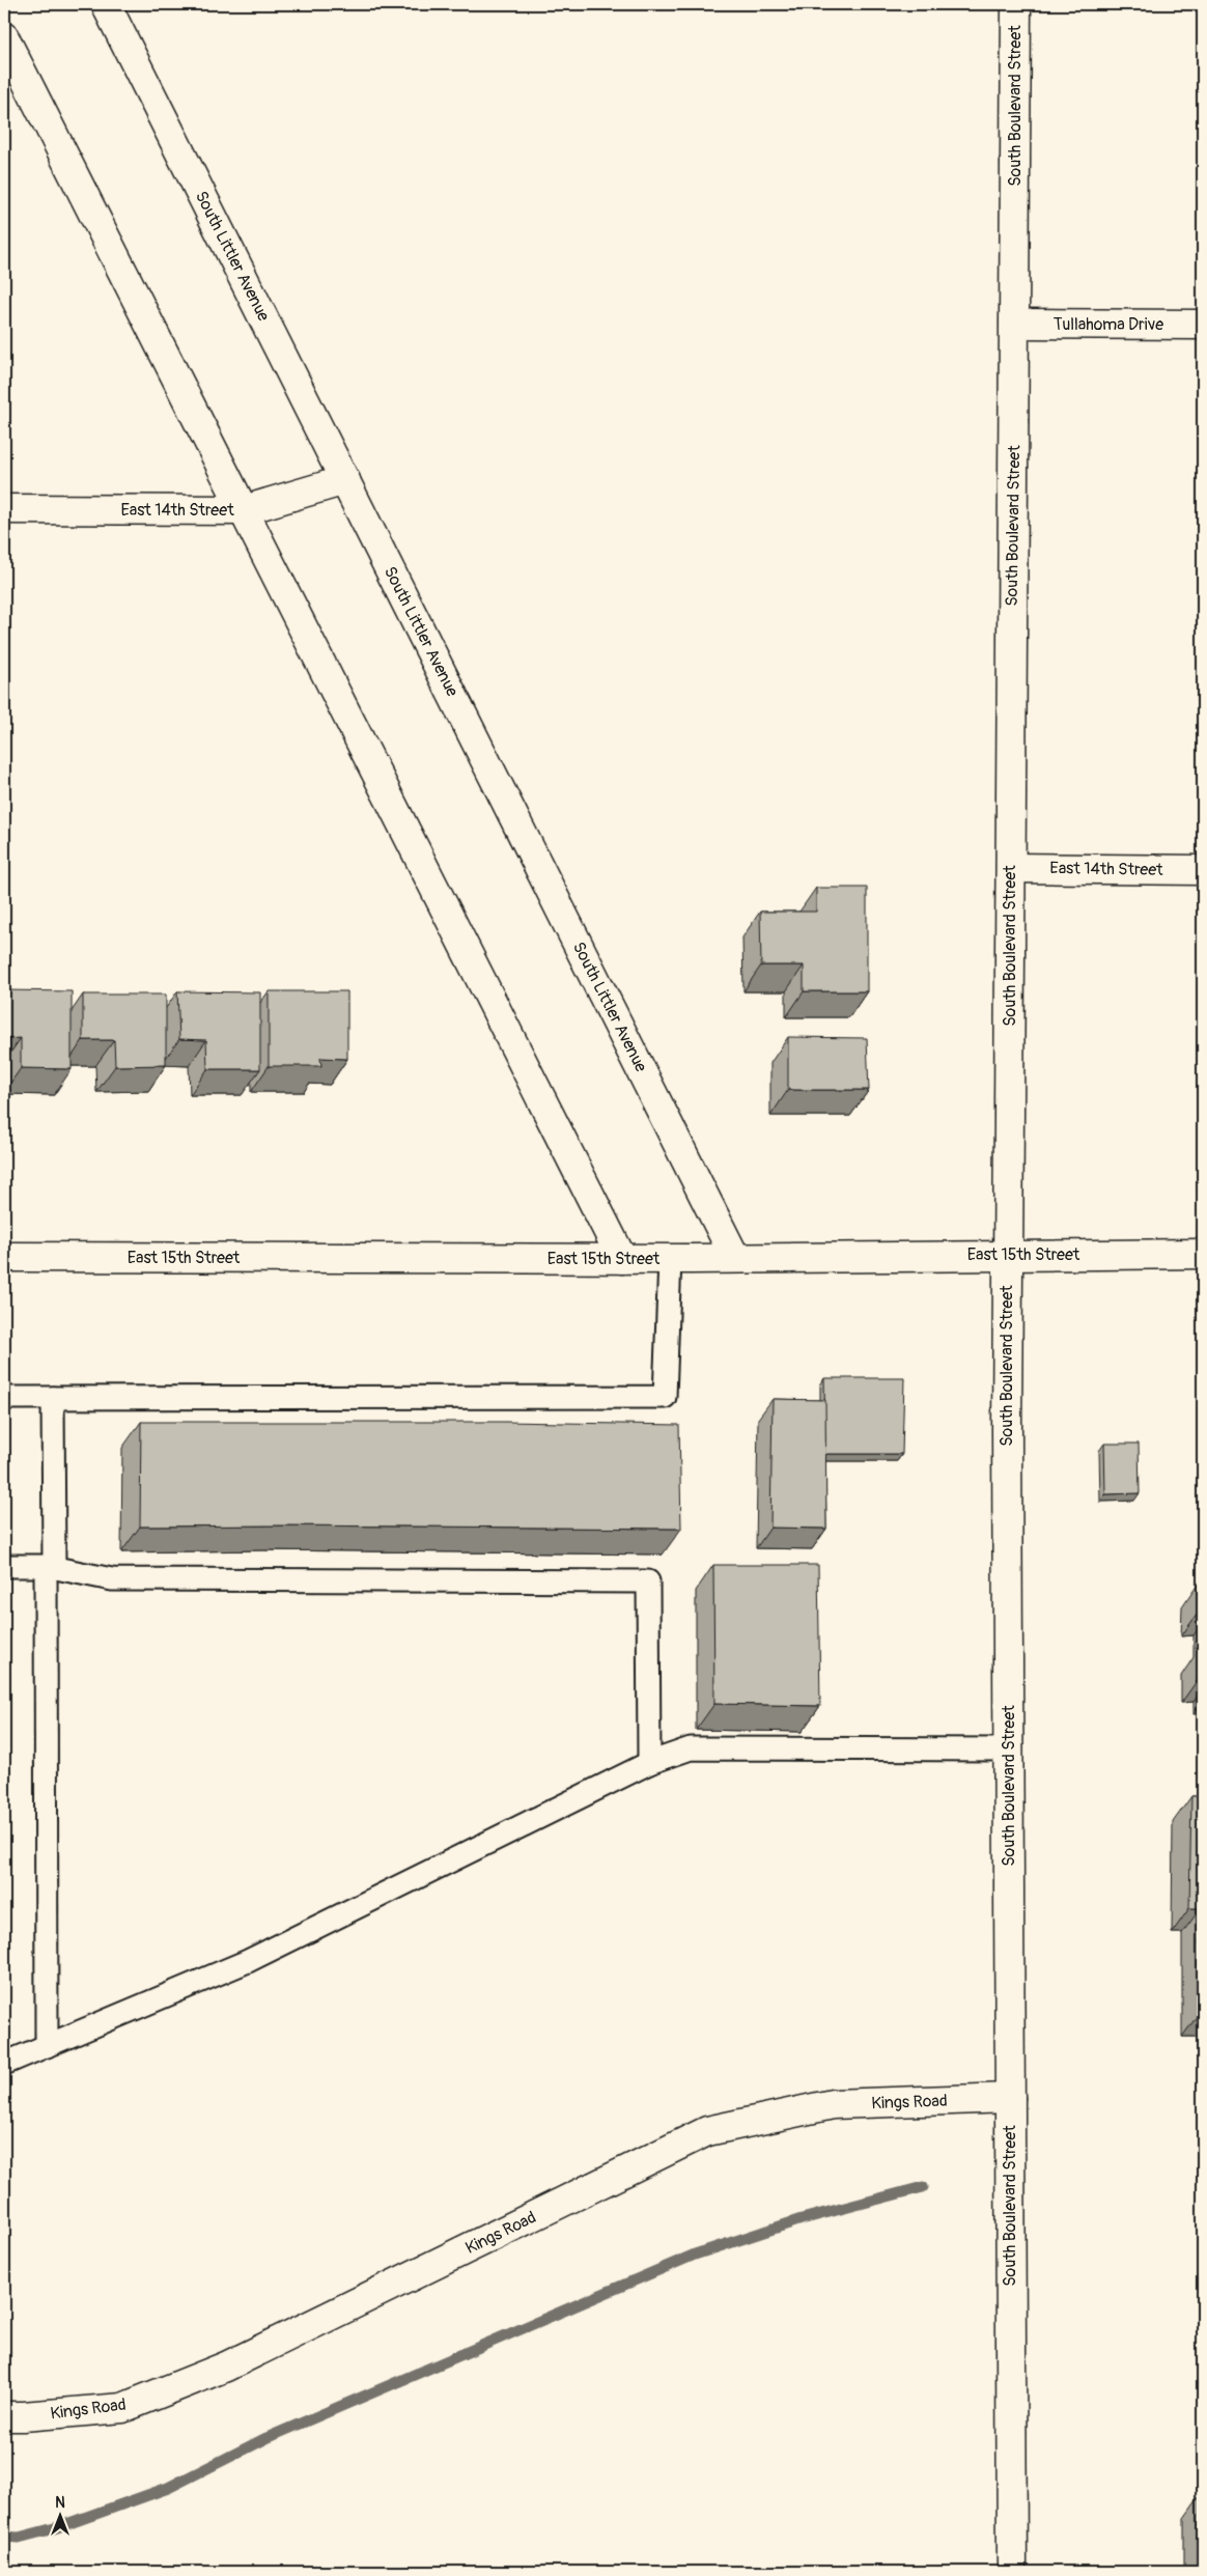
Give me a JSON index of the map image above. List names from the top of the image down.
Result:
{
  "streets": {
    "street": [
      "South Boulevard Street",
      "South Littler Avenue",
      "Tullahoma Drive",
      "East 14th Street",
      "East 15th Street",
      "Kings Road"
    ]
  },
  "crossings": [
    ["South Boulevard Street", "Tullahoma Drive"],
    ["South Boulevard Street", "East 14th Street"],
    ["South Boulevard Street", "East 15th Street"],
    ["South Boulevard Street", "Kings Road"],
    ["South Littler Avenue", "East 14th Street"],
    ["South Littler Avenue", "East 15th Street"]
  ],
  "north": "top"
}
